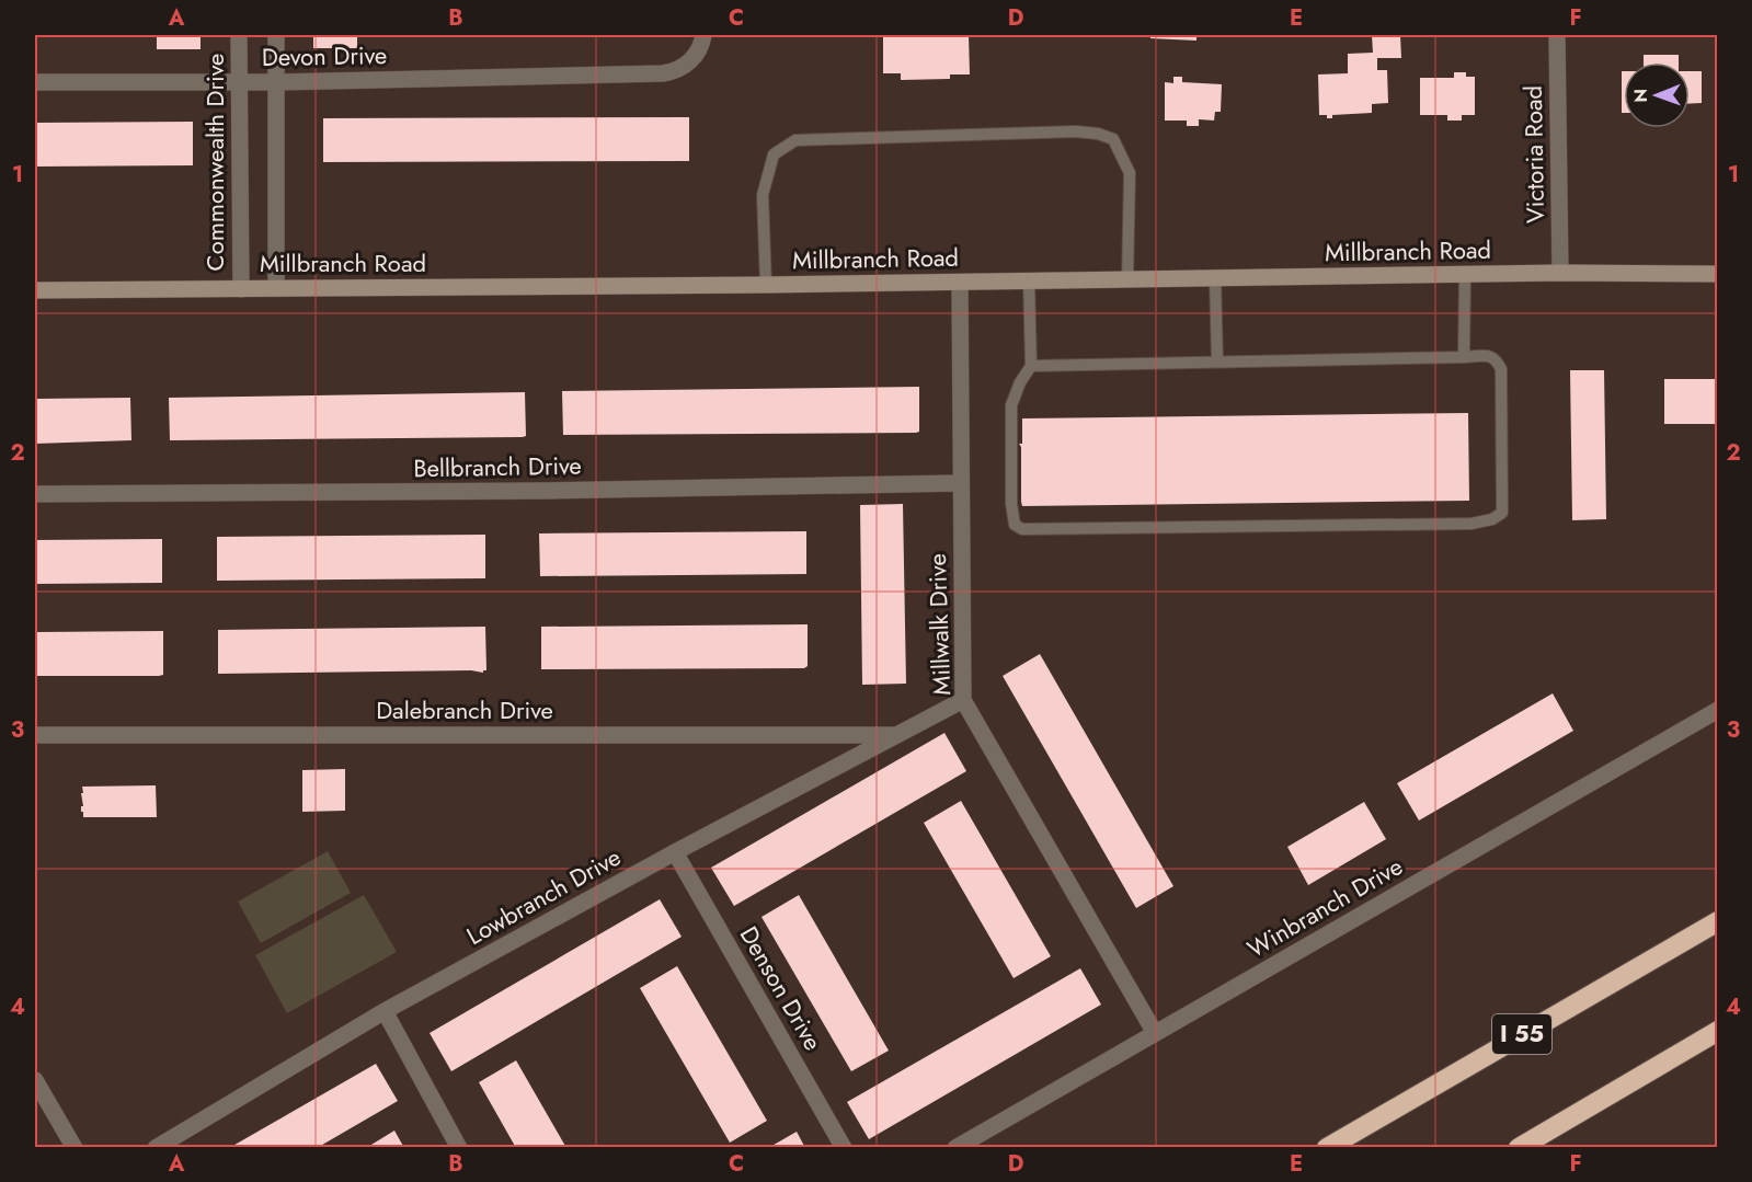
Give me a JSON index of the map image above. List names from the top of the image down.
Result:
{
  "streets": {
    "highway": ["I 55"],
    "main road": ["Millbranch Road"],
    "street": [
      "Devon Drive",
      "Victoria Road",
      "Commonwealth Drive",
      "Bellbranch Drive",
      "Millwalk Drive",
      "Dalebranch Drive",
      "Lowbranch Drive",
      "Winbranch Drive",
      "Denson Drive"
    ]
  },
  "crossings": [
    ["Devon Drive", "Commonwealth Drive"],
    ["Victoria Road", "Millbranch Road"],
    ["Commonwealth Drive", "Millbranch Road"],
    ["Millbranch Road", "Millwalk Drive"],
    ["Bellbranch Drive", "Millwalk Drive"],
    ["Millwalk Drive", "Lowbranch Drive"],
    ["Millwalk Drive", "Winbranch Drive"],
    ["Dalebranch Drive", "Lowbranch Drive"],
    ["Lowbranch Drive", "Denson Drive"]
  ],
  "north": "left",
  "grid": {
    "columns": [
      "A",
      "B",
      "C",
      "D",
      "E",
      "F"
    ],
    "rows": [
      "1",
      "2",
      "3",
      "4"
    ]
  }
}
